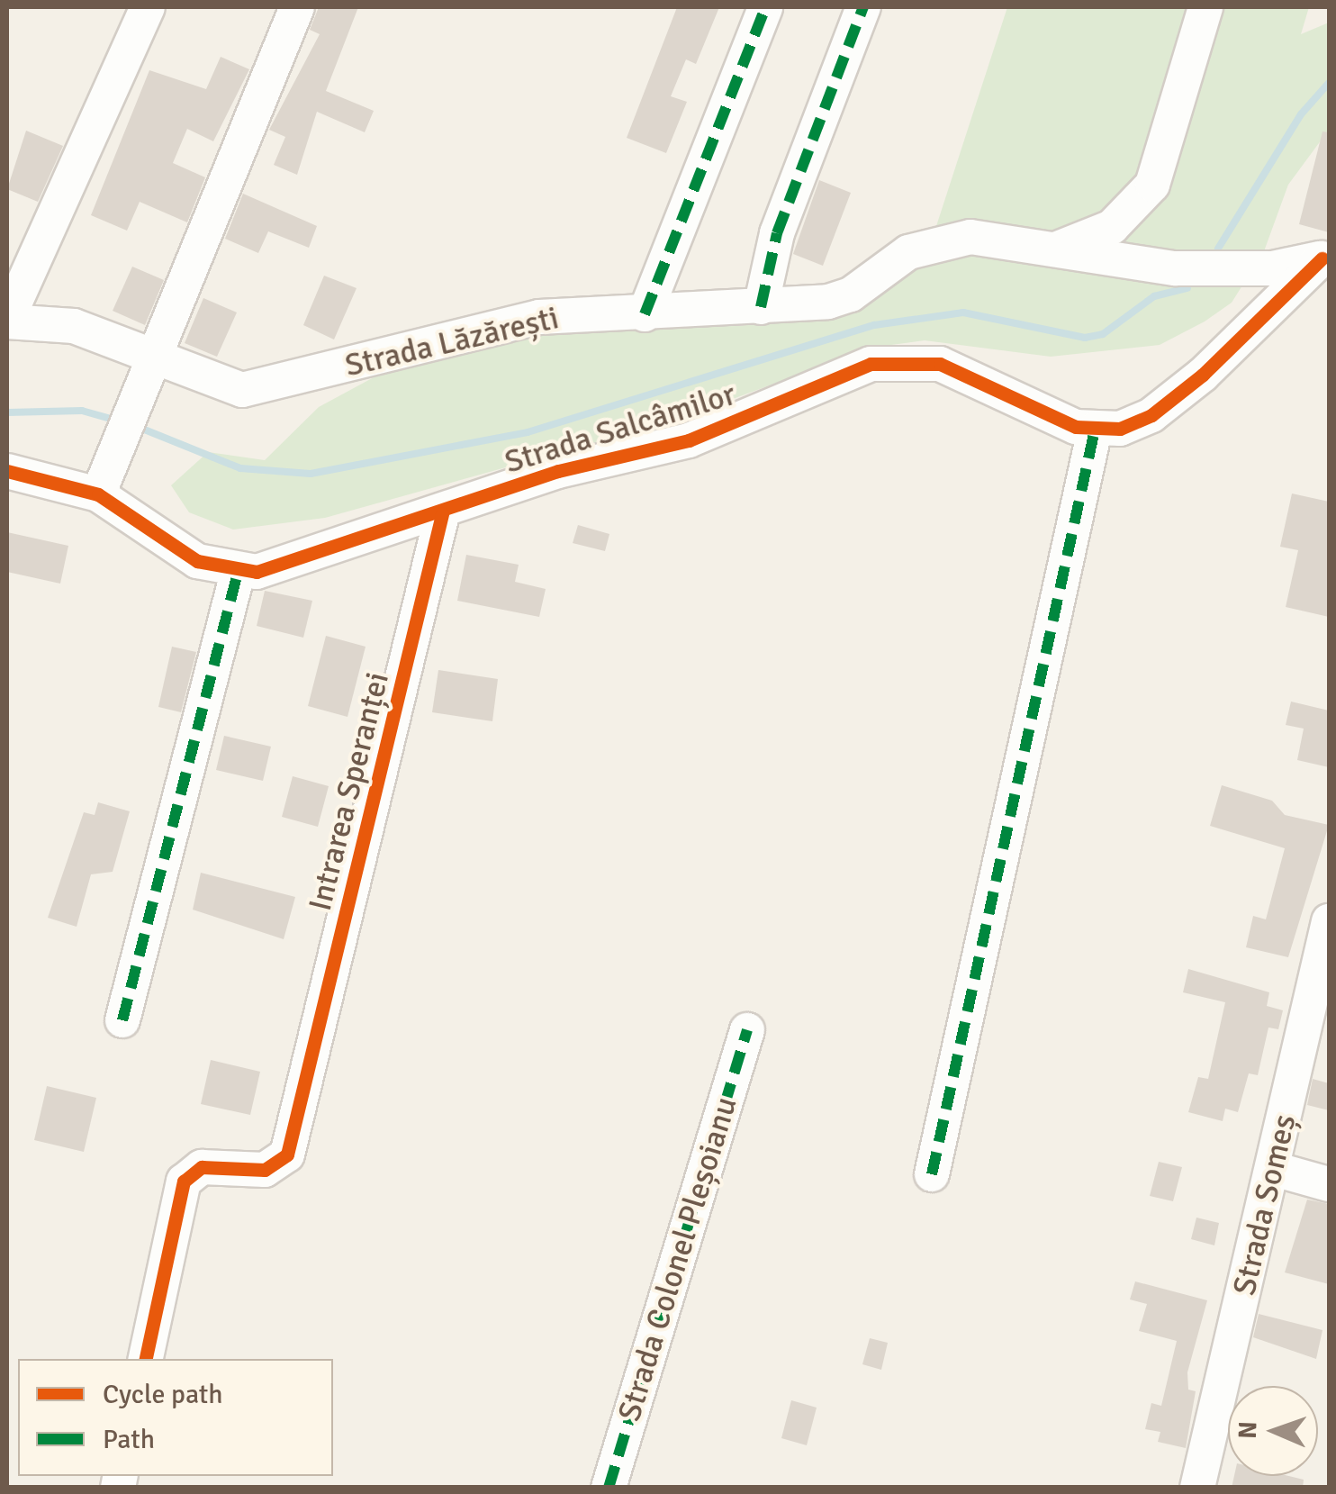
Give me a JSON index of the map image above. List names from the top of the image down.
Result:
{
  "streets": {
    "street": [
      "Strada Lăzărești",
      "Strada Salcâmilor",
      "Intrarea Speranței",
      "Strada Someș",
      "Strada Colonel Pleșoianu"
    ]
  },
  "crossings": [
    ["Strada Salcâmilor", "Intrarea Speranței"]
  ],
  "legend": ["Cycle path", "Path"],
  "north": "left"
}
